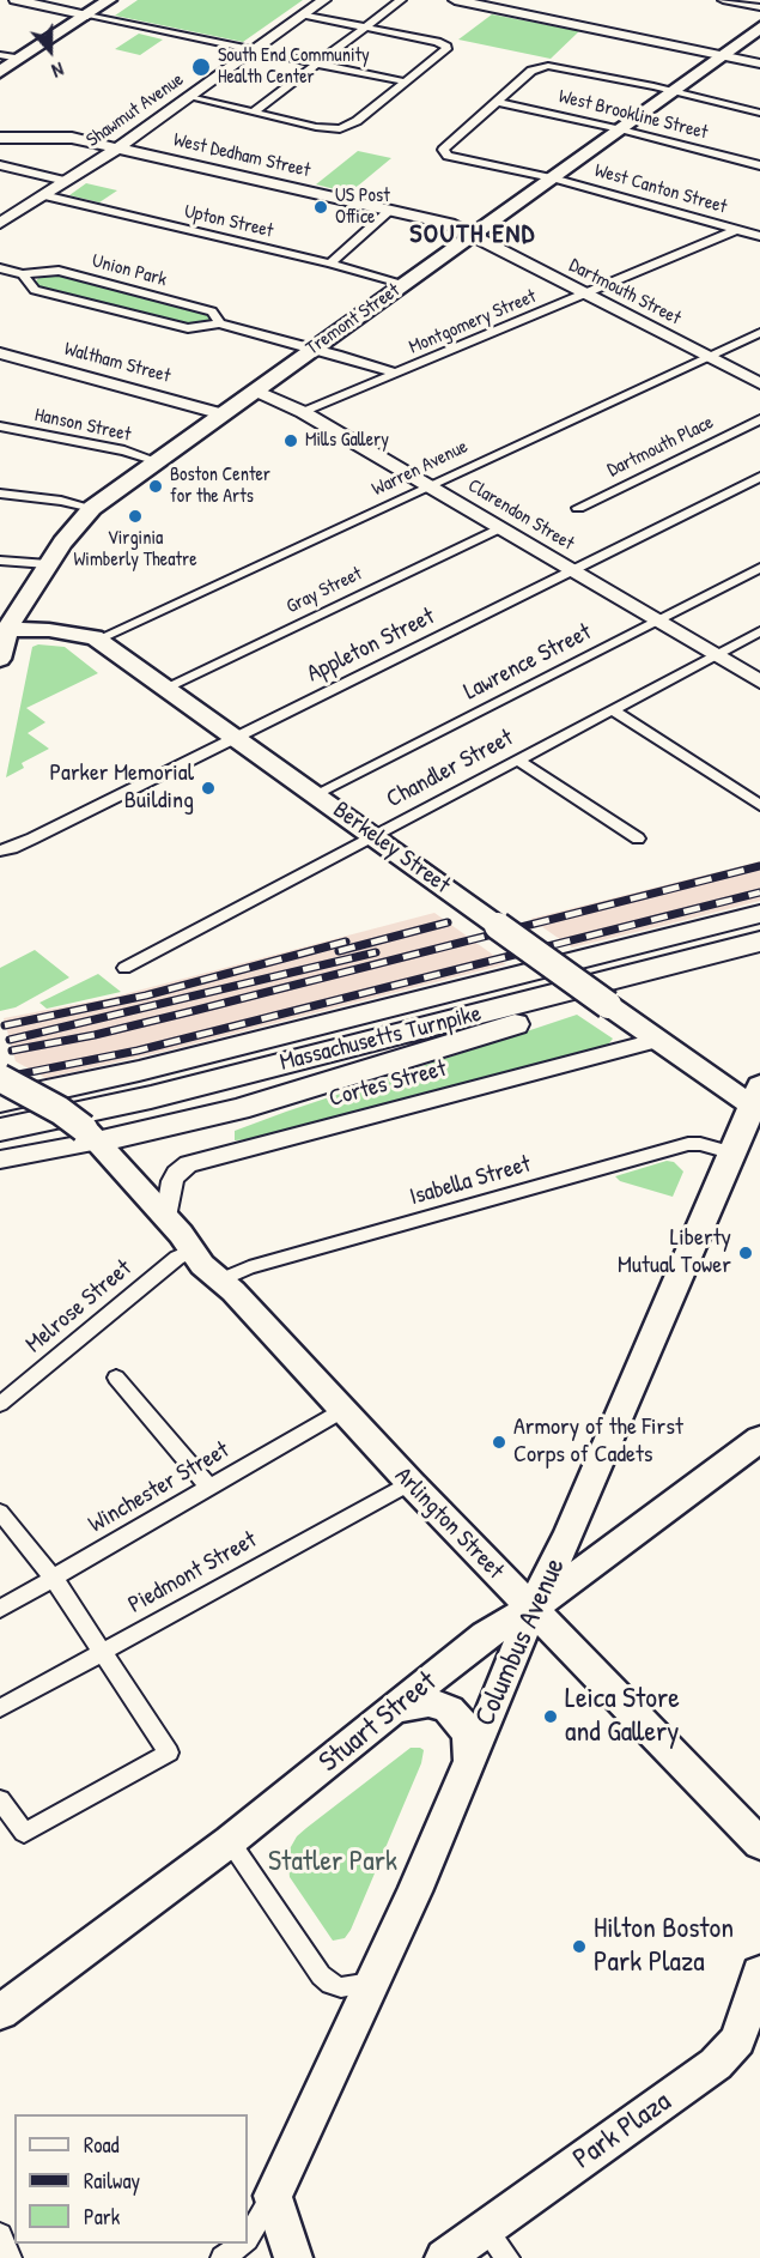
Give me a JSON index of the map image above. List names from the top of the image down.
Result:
{
  "streets": {
    "highway": ["Massachusetts Turnpike"],
    "main road": [
      "Shawmut Avenue",
      "West Dedham Street",
      "Dartmouth Street",
      "Tremont Street",
      "Waltham Street",
      "Clarendon Street",
      "Berkeley Street",
      "Arlington Street",
      "Columbus Avenue",
      "Stuart Street",
      "Park Plaza"
    ],
    "street": [
      "West Brookline Street",
      "West Canton Street",
      "Upton Street",
      "Union Park",
      "Montgomery Street",
      "Hanson Street",
      "Dartmouth Place",
      "Warren Avenue",
      "Gray Street",
      "Appleton Street",
      "Lawrence Street",
      "Chandler Street",
      "Cortes Street",
      "Isabella Street",
      "Melrose Street",
      "Winchester Street",
      "Piedmont Street"
    ]
  },
  "crossings": [
    ["Shawmut Avenue", "West Dedham Street"],
    ["Shawmut Avenue", "Upton Street"],
    ["West Brookline Street", "West Canton Street"],
    ["West Brookline Street", "Tremont Street"],
    ["West Dedham Street", "Dartmouth Street"],
    ["West Dedham Street", "Tremont Street"],
    ["West Canton Street", "Tremont Street"],
    ["West Canton Street", "Montgomery Street"],
    ["Upton Street", "Tremont Street"],
    ["Union Park", "Tremont Street"],
    ["Union Park", "Montgomery Street"],
    ["Dartmouth Street", "Tremont Street"],
    ["Dartmouth Street", "Montgomery Street"],
    ["Dartmouth Street", "Warren Avenue"],
    ["Tremont Street", "Waltham Street"],
    ["Tremont Street", "Hanson Street"],
    ["Tremont Street", "Clarendon Street"],
    ["Tremont Street", "Berkeley Street"],
    ["Montgomery Street", "Clarendon Street"],
    ["Warren Avenue", "Clarendon Street"],
    ["Warren Avenue", "Berkeley Street"],
    ["Clarendon Street", "Gray Street"],
    ["Clarendon Street", "Appleton Street"],
    ["Clarendon Street", "Lawrence Street"],
    ["Clarendon Street", "Chandler Street"],
    ["Gray Street", "Berkeley Street"],
    ["Appleton Street", "Berkeley Street"],
    ["Lawrence Street", "Berkeley Street"],
    ["Chandler Street", "Berkeley Street"],
    ["Berkeley Street", "Cortes Street"],
    ["Berkeley Street", "Columbus Avenue"],
    ["Cortes Street", "Melrose Street"],
    ["Cortes Street", "Arlington Street"],
    ["Isabella Street", "Arlington Street"],
    ["Isabella Street", "Columbus Avenue"],
    ["Melrose Street", "Arlington Street"],
    ["Winchester Street", "Arlington Street"],
    ["Arlington Street", "Piedmont Street"],
    ["Arlington Street", "Columbus Avenue"],
    ["Arlington Street", "Stuart Street"],
    ["Columbus Avenue", "Stuart Street"]
  ],
  "districts": ["SOUTH END"],
  "parks": ["Statler Park"],
  "places": [
    "South End Community Health Center",
    "US Post Office",
    "Mills Gallery",
    "Boston Center for the Arts",
    "Virginia Wimberly Theatre",
    "Parker Memorial Building",
    "Liberty Mutual Tower",
    "Armory of the First Corps of Cadets",
    "Leica Store and Gallery",
    "Hilton Boston Park Plaza"
  ],
  "legend": ["Road", "Railway", "Park"],
  "north": "bottom"
}
